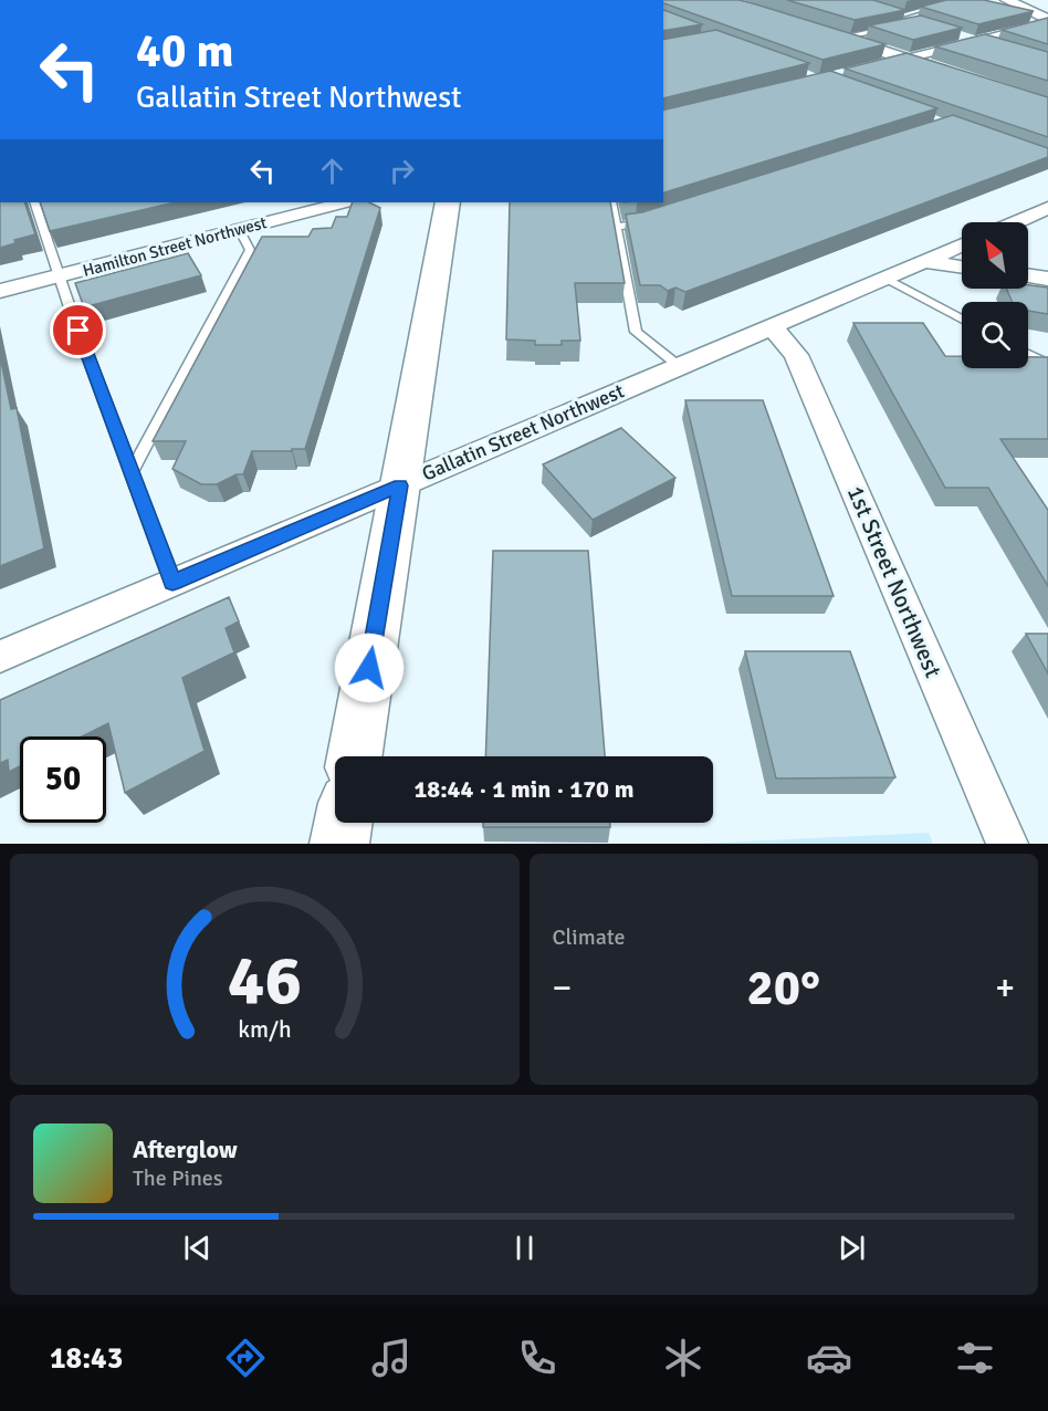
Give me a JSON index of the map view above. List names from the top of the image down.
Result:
{
  "streets": {
    "street": ["Hamilton Street Northwest", "Gallatin Street Northwest", "1st Street Northwest"]
  },
  "crossings": [
    ["Gallatin Street Northwest", "1st Street Northwest"]
  ],
  "north": "top left",
  "page": {
    "turn": ["40 m", "Gallatin Street Northwest"],
    "limit": "50",
    "trip": "18:44 · 1 min · 170 m",
    "tile": "Climate",
    "heat": ["−", "20°", "+"],
    "song": ["Afterglow", "The Pines"],
    "tabs": "18:43",
    "gauge": ["46", "km/h"]
  }
}
